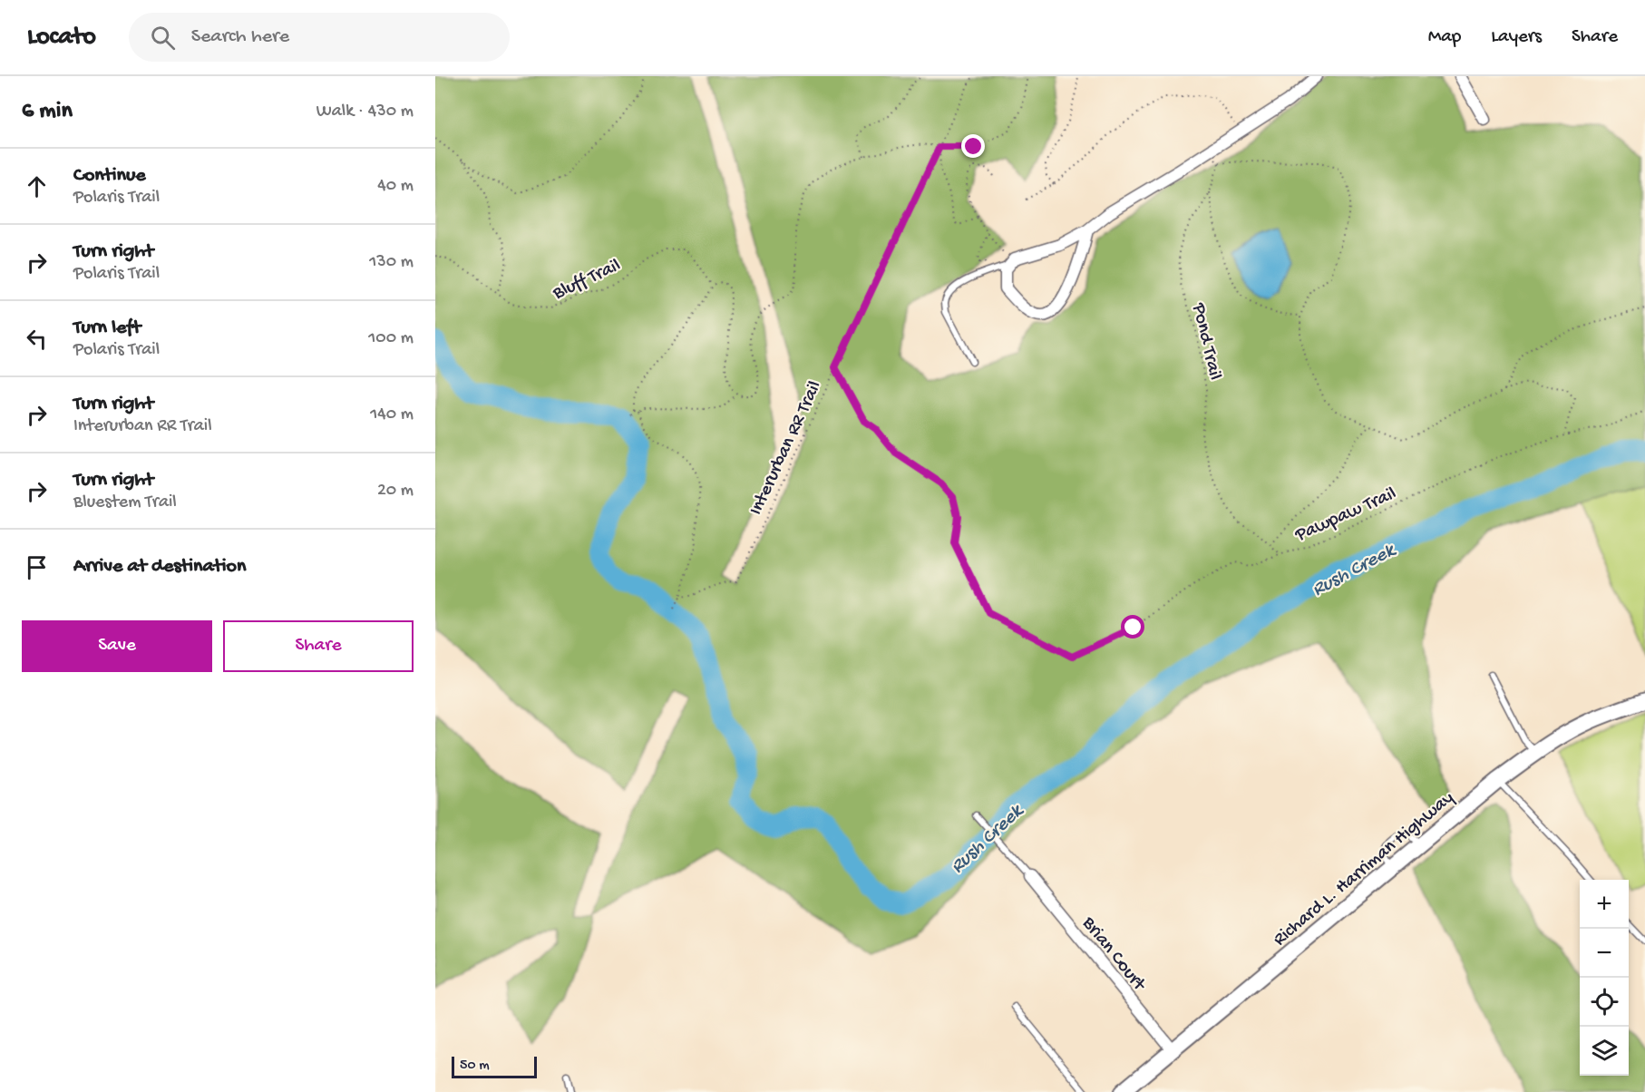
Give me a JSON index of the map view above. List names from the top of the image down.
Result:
{
  "streets": {
    "street": ["Richard L. Harriman Highway", "Brian Court"],
    "path": [
      "Bluff Trail",
      "Pond Trail",
      "Interurban RR Trail",
      "Pawpaw Trail"
    ]
  },
  "crossings": [
    ["Pond Trail", "Pawpaw Trail"],
    ["Richard L. Harriman Highway", "Brian Court"]
  ],
  "water": ["Rush Creek"],
  "scale_bar": "50 m",
  "page": {
    "header": "Locato",
    "search": "Search here",
    "nav": ["Map", "Layers", "Share"],
    "heading": ["6 min", "Walk · 430 m"],
    "list": [
      ["Continue", "Polaris Trail", "40 m"],
      ["Turn right", "Polaris Trail", "130 m"],
      ["Turn left", "Polaris Trail", "100 m"],
      ["Turn right", "Interurban RR Trail", "140 m"],
      ["Turn right", "Bluestem Trail", "20 m"],
      "Arrive at destination"
    ],
    "buttons": ["Save", "Share"],
    "map_buttons": ["+", "−"],
    "scale": "50 m"
  }
}
